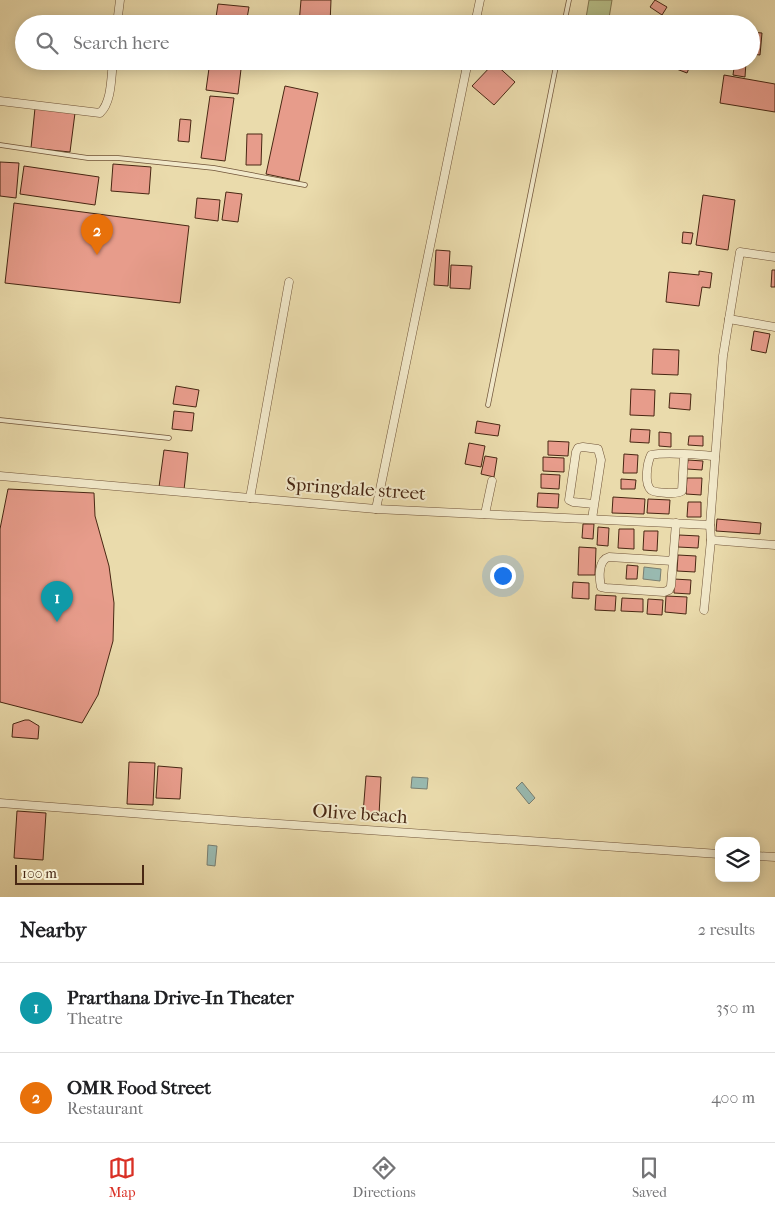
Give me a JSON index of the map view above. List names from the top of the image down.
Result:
{
  "streets": {
    "street": ["Springdale street", "Olive beach"]
  },
  "scale_bar": "100 m",
  "page": {
    "search": "Search here",
    "pins": ["2", "1"],
    "scale": "100 m",
    "heading": ["Nearby", "2 results"],
    "list": [
      {
        "mark": "1",
        "name": "Prarthana Drive-In Theater",
        "note": "Theatre",
        "value": "350 m"
      },
      {
        "mark": "2",
        "name": "OMR Food Street",
        "note": "Restaurant",
        "value": "400 m"
      }
    ],
    "nav": ["Map", "Directions", "Saved"]
  }
}
